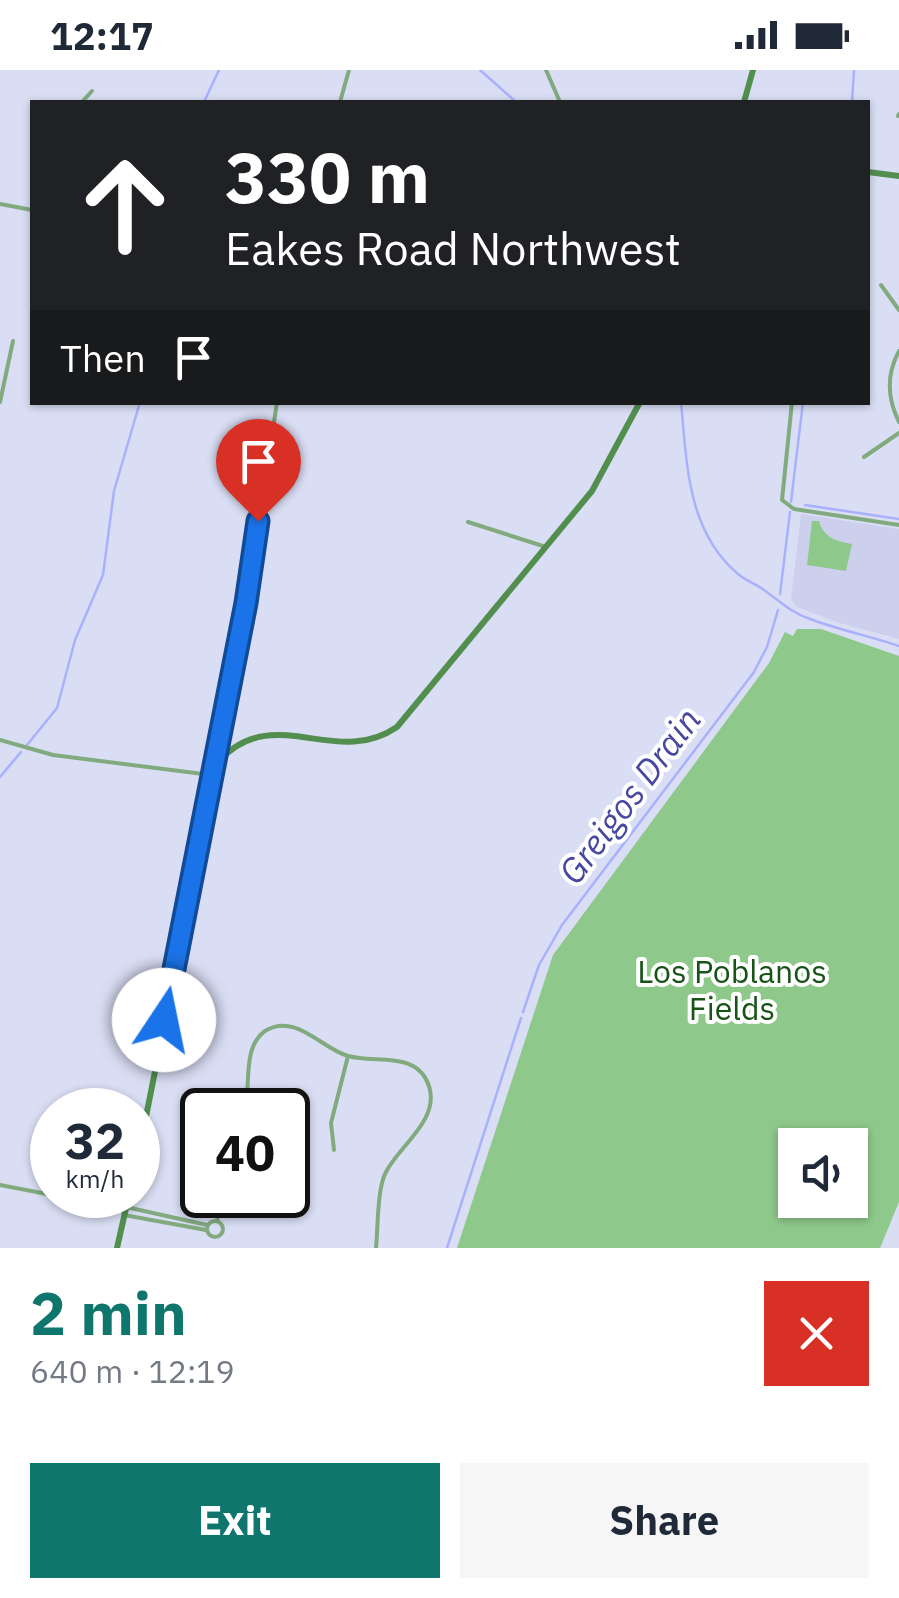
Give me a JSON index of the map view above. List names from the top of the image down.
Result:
{
  "water": ["Greigos Drain"],
  "parks": ["Los Poblanos Fields"],
  "page": {
    "status": "12:17",
    "turn": ["330 m", "Eakes Road Northwest"],
    "then": "Then",
    "speed": "32 km/h",
    "limit": "40",
    "heading": ["2 min", "640 m · 12:19"],
    "buttons": ["Exit", "Share"]
  }
}
